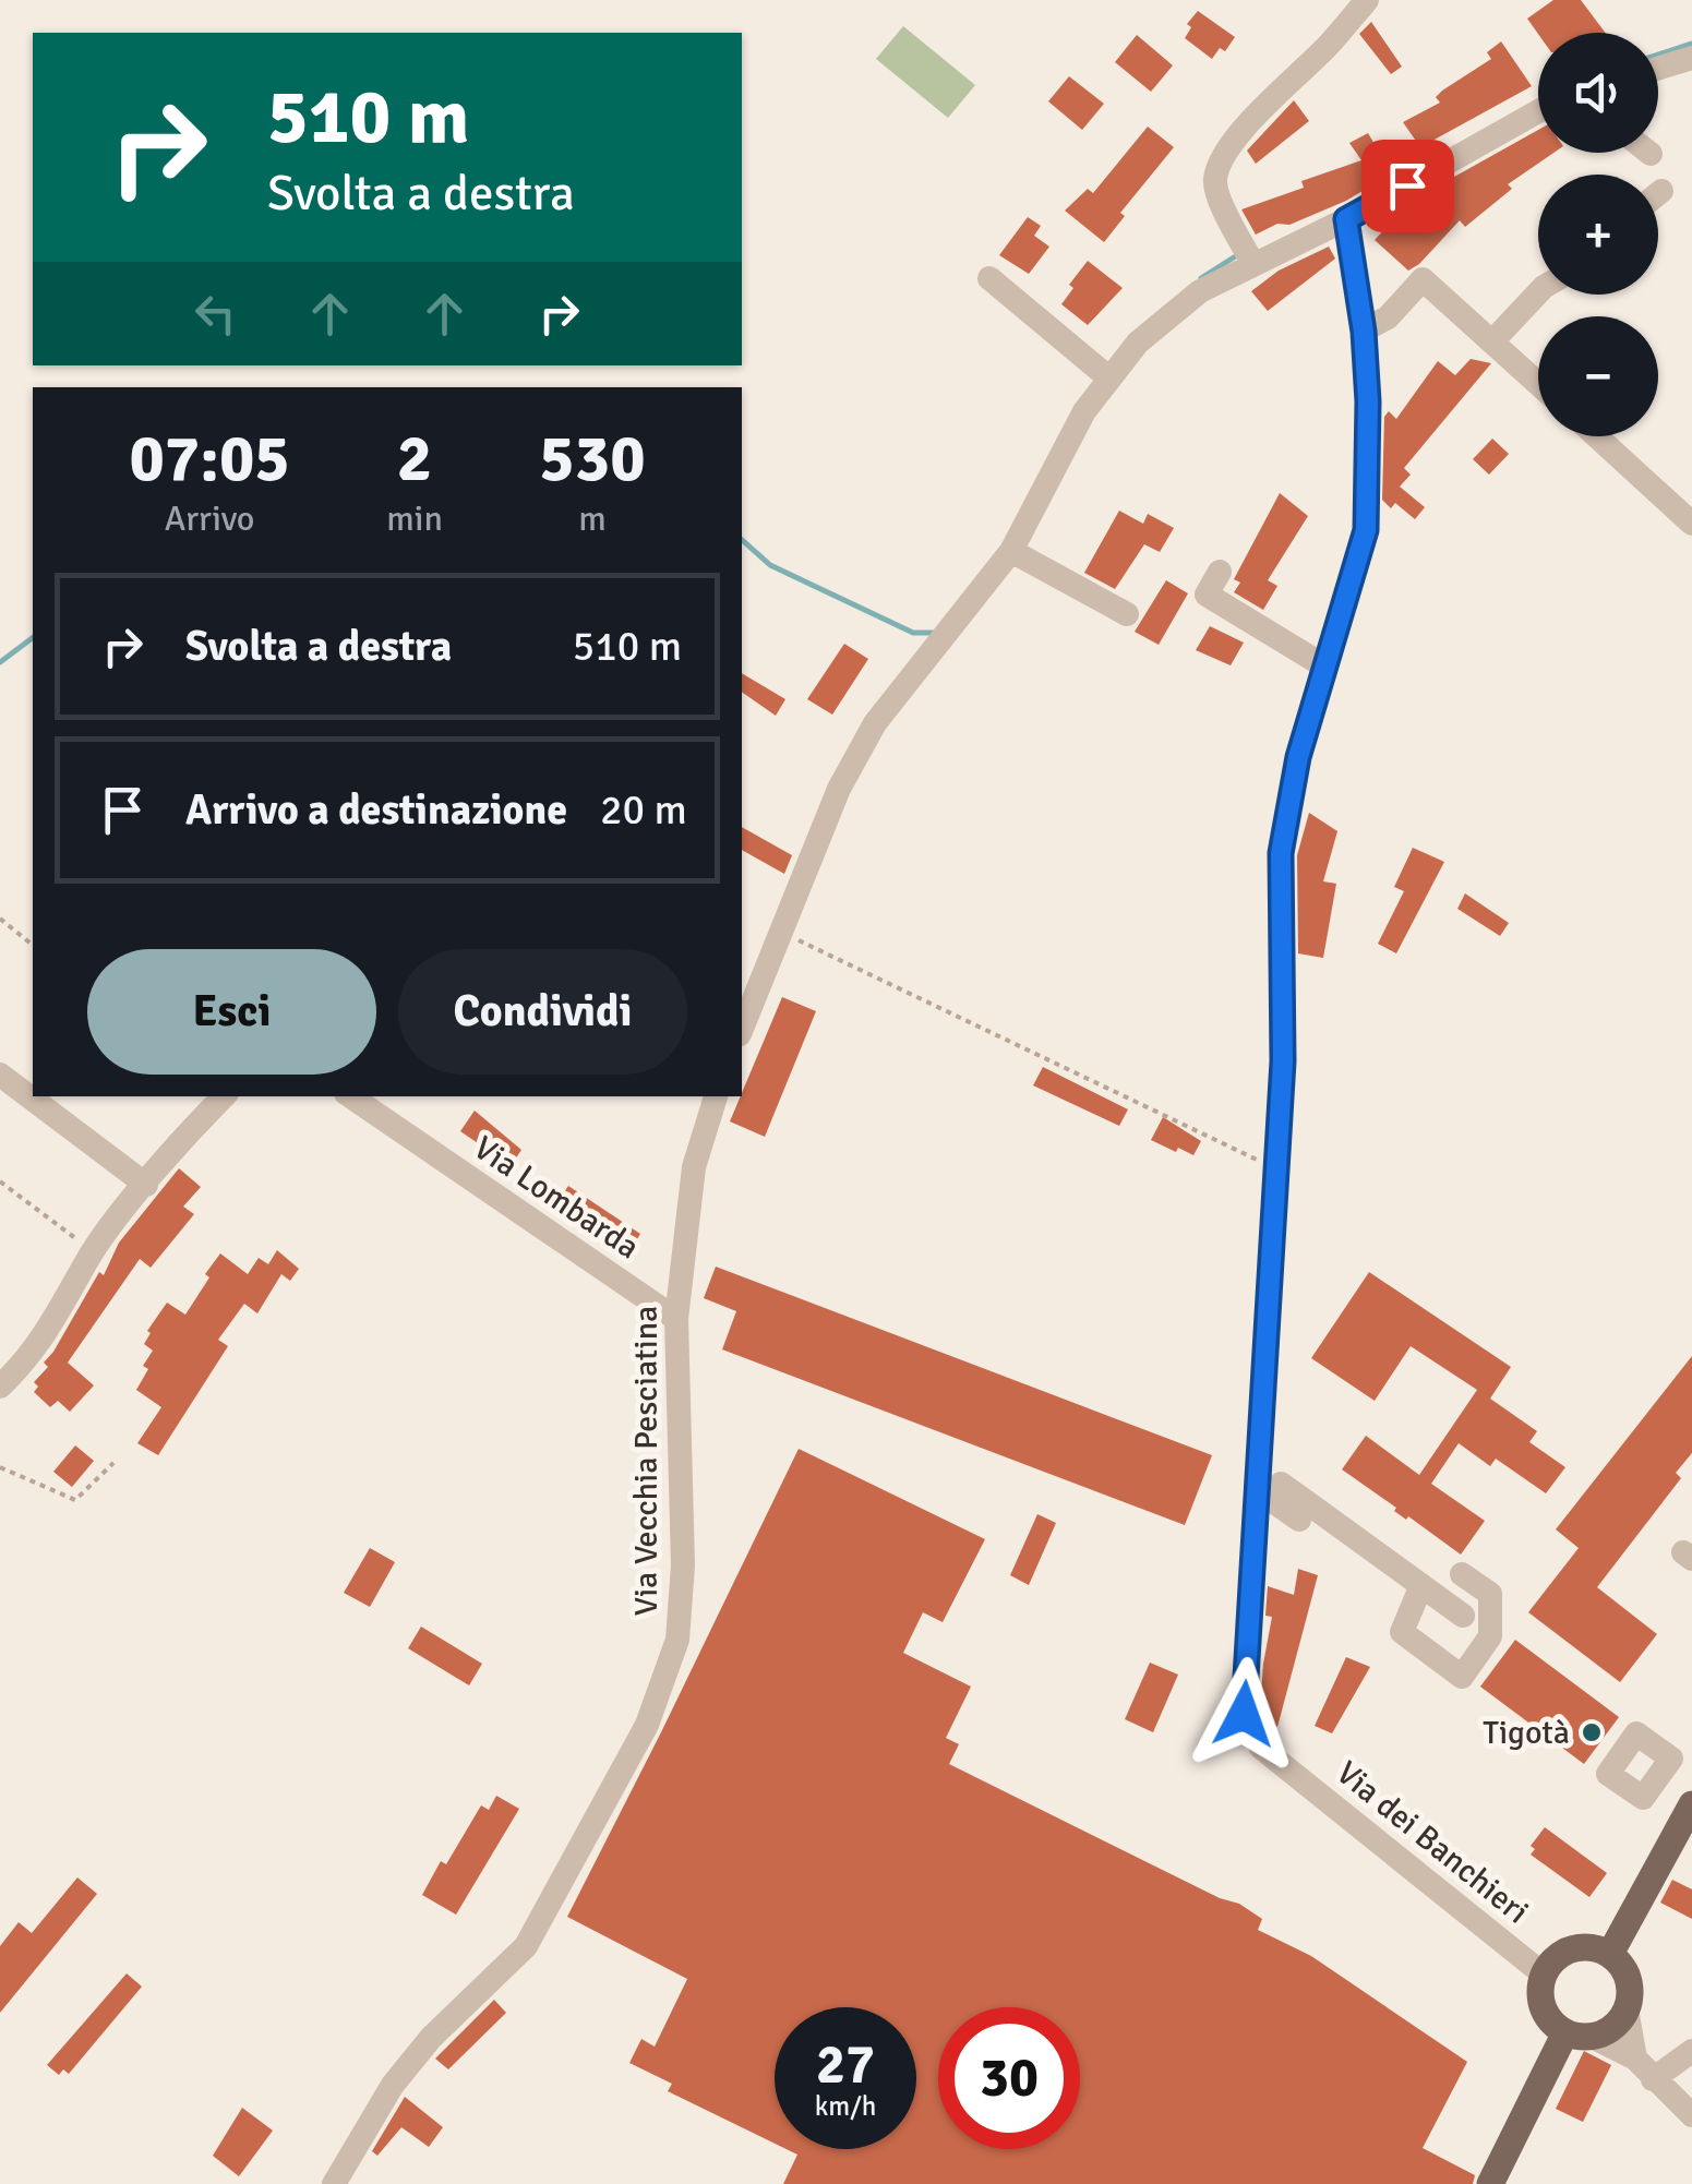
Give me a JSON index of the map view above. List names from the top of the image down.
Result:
{
  "streets": {
    "street": ["Via Lombarda", "Via Vecchia Pesciatina", "Via dei Banchieri"]
  },
  "crossings": [
    ["Via Lombarda", "Via Vecchia Pesciatina"]
  ],
  "places": ["Tigotà"],
  "page": {
    "map_buttons": ["+", "−"],
    "turn": ["510 m", "Svolta a destra"],
    "eta": [
      "07:05",
      "Arrivo",
      "2",
      "min",
      "530",
      "m"
    ],
    "list": [
      {
        "name": "Svolta a destra",
        "value": "510 m"
      },
      {
        "name": "Arrivo a destinazione",
        "value": "20 m"
      }
    ],
    "buttons": ["Esci", "Condividi"],
    "speed": "27 km/h",
    "limit": "30"
  }
}
